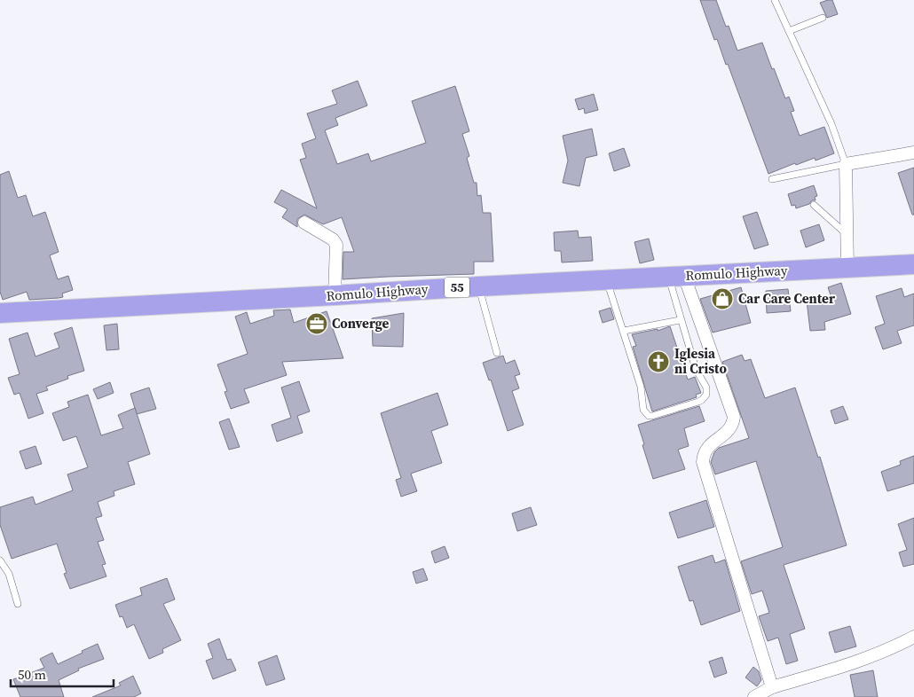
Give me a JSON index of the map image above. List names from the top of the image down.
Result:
{
  "streets": {
    "highway": ["Romulo Highway", "55"]
  },
  "places": {
    "shop": ["Car Care Center"],
    "office": ["Converge"],
    "church": ["Iglesia ni Cristo"]
  },
  "scale_bar": "50 m"
}
